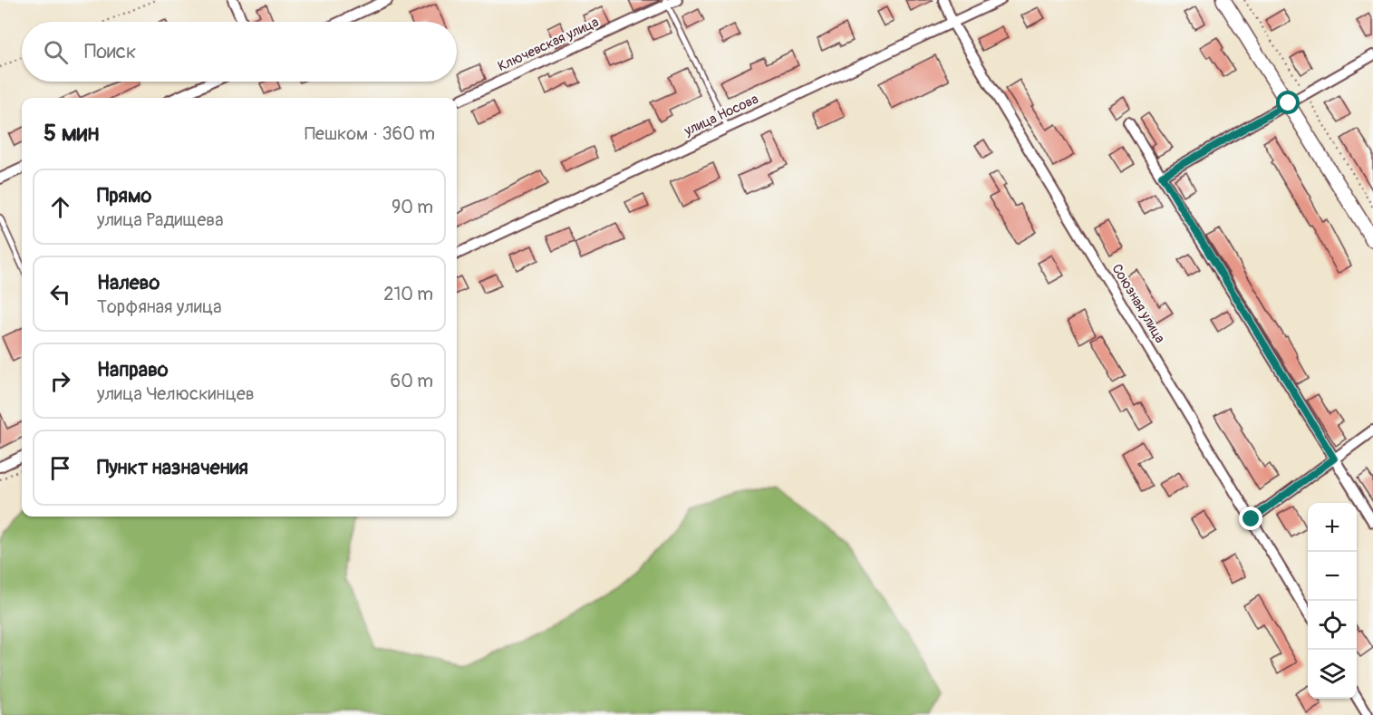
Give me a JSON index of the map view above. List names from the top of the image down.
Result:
{
  "streets": {
    "street": ["Ключевская улица", "улица Носова", "Союзная улица"]
  },
  "crossings": [
    ["улица Носова", "Союзная улица"]
  ],
  "page": {
    "search": "Поиск",
    "heading": ["5 мин", "Пешком · 360 m"],
    "list": [
      ["Прямо", "улица Радищева", "90 m"],
      ["Налево", "Торфяная улица", "210 m"],
      ["Направо", "улица Челюскинцев", "60 m"],
      "Пункт назначения"
    ],
    "map_buttons": ["+", "−"]
  }
}
